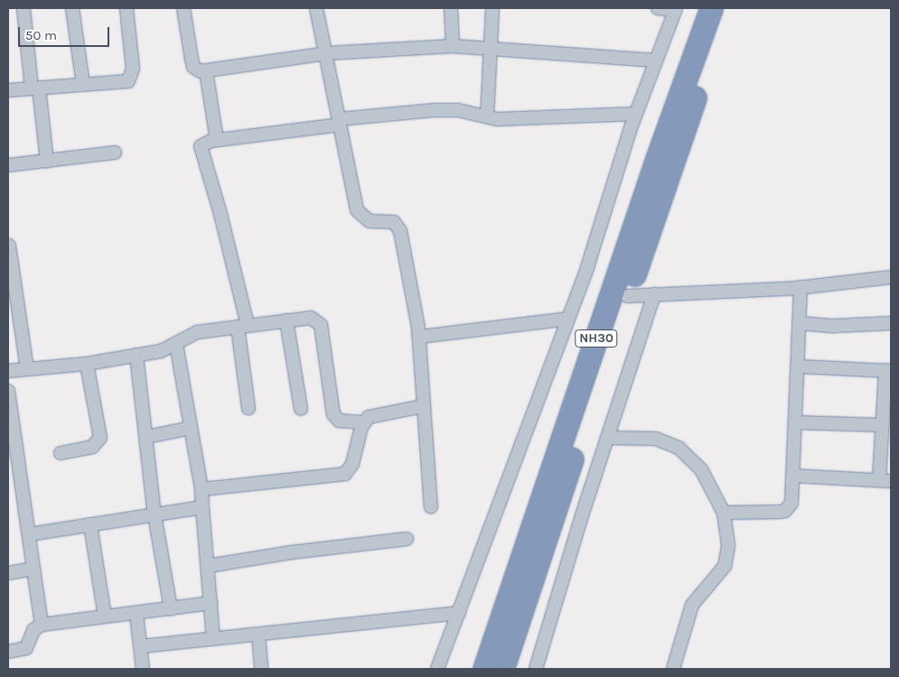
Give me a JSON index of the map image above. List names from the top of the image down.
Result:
{
  "streets": {
    "highway": ["NH30"]
  },
  "scale_bar": "50 m"
}
